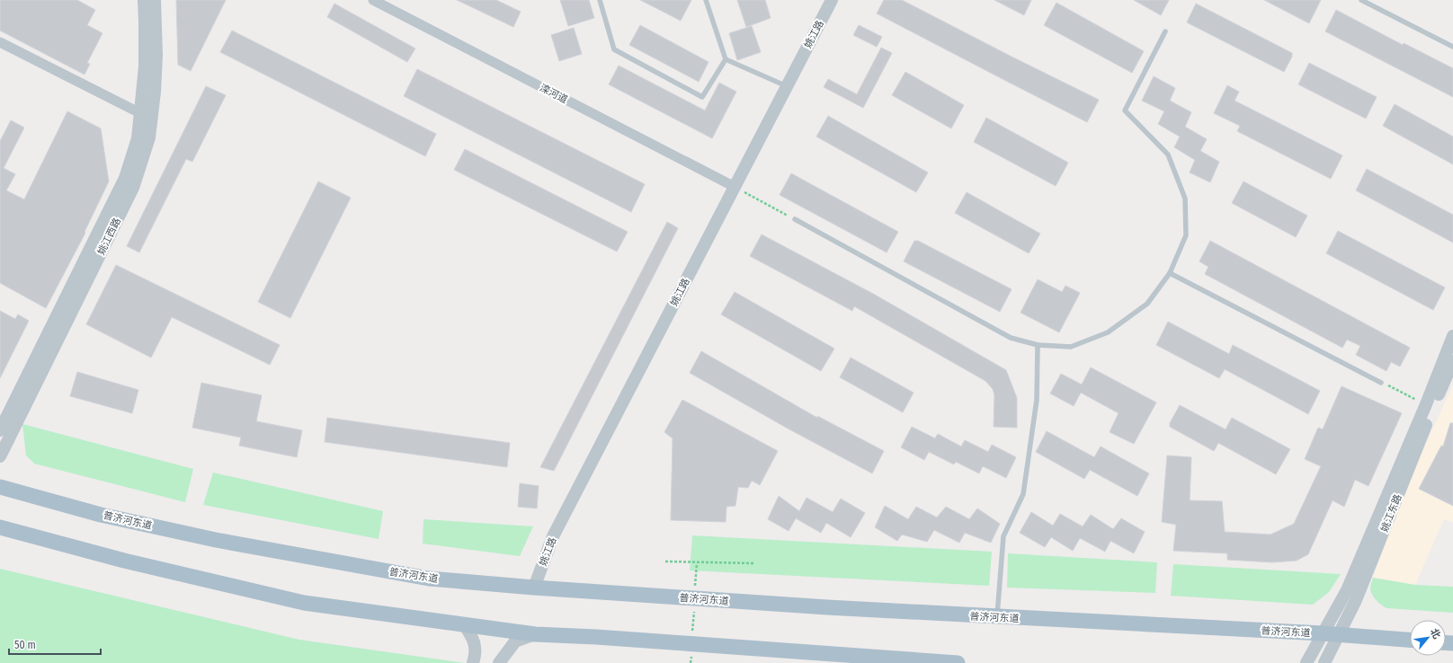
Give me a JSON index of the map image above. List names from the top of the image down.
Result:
{
  "streets": {
    "main road": ["普济河东道"],
    "street": [
      "姚江路",
      "滦河道",
      "姚江西路",
      "姚江东路"
    ]
  },
  "crossings": [
    ["姚江路", "滦河道"],
    ["姚江路", "普济河东道"],
    ["姚江东路", "普济河东道"]
  ],
  "scale_bar": "50 m",
  "north": "top right"
}
